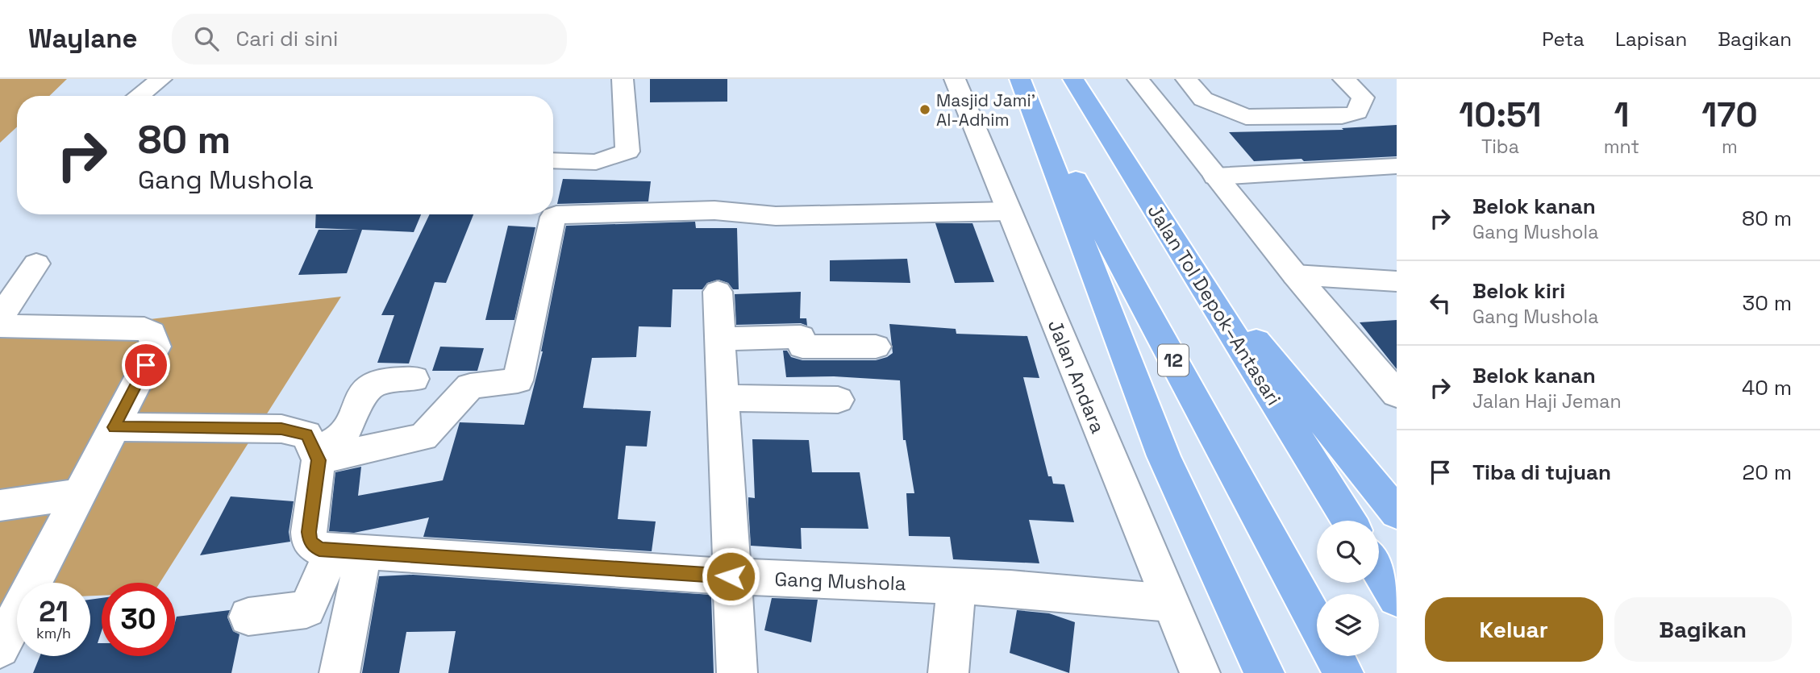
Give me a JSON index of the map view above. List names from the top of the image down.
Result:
{
  "streets": {
    "highway": ["Jalan Tol Depok–Antasari", "12"],
    "street": ["Jalan Andara", "Gang Mushola"]
  },
  "crossings": [
    ["Jalan Andara", "Gang Mushola"]
  ],
  "places": ["Masjid Jami' Al-Adhim"],
  "page": {
    "header": "Waylane",
    "search": "Cari di sini",
    "nav": ["Peta", "Lapisan", "Bagikan"],
    "eta": [
      "10:51",
      "Tiba",
      "1",
      "mnt",
      "170",
      "m"
    ],
    "turn": ["80 m", "Gang Mushola"],
    "list": [
      {
        "name": "Belok kanan",
        "note": "Gang Mushola",
        "value": "80 m"
      },
      {
        "name": "Belok kiri",
        "note": "Gang Mushola",
        "value": "30 m"
      },
      {
        "name": "Belok kanan",
        "note": "Jalan Haji Jeman",
        "value": "40 m"
      },
      {
        "name": "Tiba di tujuan",
        "value": "20 m"
      }
    ],
    "speed": "21 km/h",
    "limit": "30",
    "buttons": ["Keluar", "Bagikan"]
  }
}
